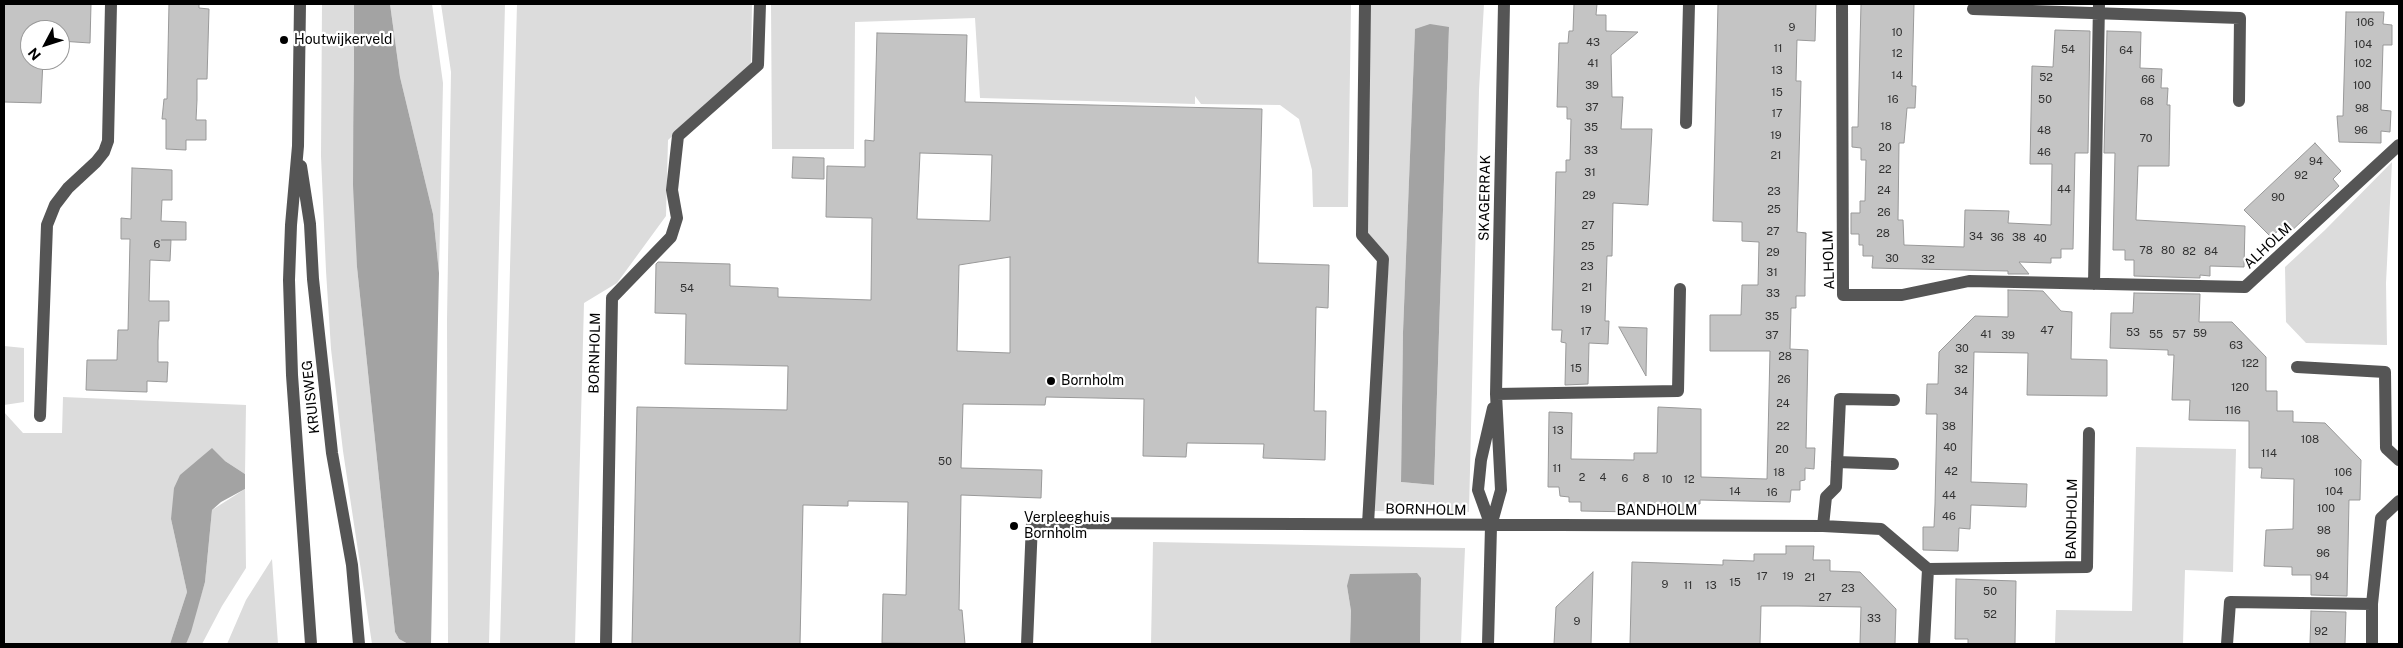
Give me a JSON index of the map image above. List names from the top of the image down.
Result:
{
  "streets": {
    "street": [
      "SKAGERRAK",
      "ALHOLM",
      "BORNHOLM",
      "KRUISWEG",
      "BANDHOLM"
    ]
  },
  "crossings": [
    ["SKAGERRAK", "BORNHOLM"],
    ["SKAGERRAK", "BANDHOLM"],
    ["BORNHOLM", "BANDHOLM"]
  ],
  "places": ["Houtwijkerveld", "Bornholm", "Verpleeghuis Bornholm"],
  "house_numbers": [
    "106",
    "9",
    "10",
    "43",
    "104",
    "11",
    "54",
    "64",
    "12",
    "41",
    "102",
    "13",
    "14",
    "52",
    "66",
    "39",
    "100",
    "15",
    "16",
    "50",
    "68",
    "37",
    "98",
    "17",
    "18",
    "35",
    "48",
    "96",
    "19",
    "70",
    "20",
    "33",
    "46",
    "21",
    "94",
    "22",
    "31",
    "92",
    "44",
    "24",
    "23",
    "29",
    "90",
    "25",
    "26",
    "27",
    "27",
    "28",
    "34",
    "36",
    "38",
    "40",
    "6",
    "25",
    "78",
    "80",
    "82",
    "84",
    "29",
    "30",
    "32",
    "23",
    "31",
    "21",
    "54",
    "33",
    "19",
    "35",
    "47",
    "17",
    "53",
    "59",
    "41",
    "55",
    "57",
    "37",
    "39",
    "63",
    "30",
    "28",
    "122",
    "15",
    "32",
    "26",
    "120",
    "34",
    "24",
    "116",
    "22",
    "38",
    "13",
    "108",
    "40",
    "20",
    "114",
    "50",
    "11",
    "42",
    "18",
    "106",
    "2",
    "4",
    "6",
    "8",
    "10",
    "12",
    "14",
    "104",
    "16",
    "44",
    "100",
    "46",
    "98",
    "96",
    "17",
    "19",
    "94",
    "21",
    "15",
    "9",
    "11",
    "13",
    "23",
    "50",
    "27",
    "52",
    "33",
    "9",
    "92"
  ],
  "north": "bottom left"
}
